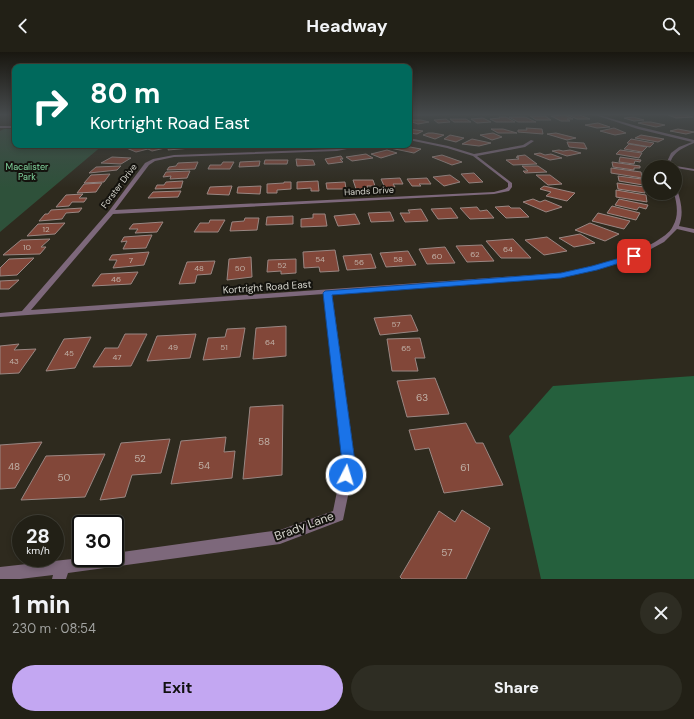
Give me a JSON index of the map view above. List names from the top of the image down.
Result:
{
  "streets": {
    "street": [
      "Forster Drive",
      "Hands Drive",
      "Kortright Road East",
      "Brady Lane"
    ]
  },
  "crossings": [
    ["Forster Drive", "Hands Drive"],
    ["Forster Drive", "Kortright Road East"],
    ["Kortright Road East", "Brady Lane"]
  ],
  "parks": ["Macalister Park"],
  "house_numbers": [
    "12",
    "10",
    "64",
    "62",
    "60",
    "54",
    "58",
    "7",
    "56",
    "52",
    "48",
    "50",
    "46",
    "57",
    "64",
    "49",
    "51",
    "65",
    "45",
    "47",
    "43",
    "63",
    "58",
    "52",
    "54",
    "48",
    "61",
    "50",
    "57"
  ],
  "page": {
    "header": "Headway",
    "turn": ["80 m", "Kortright Road East"],
    "speed": "28 km/h",
    "limit": "30",
    "heading": ["1 min", "230 m · 08:54"],
    "buttons": ["Exit", "Share"]
  }
}
